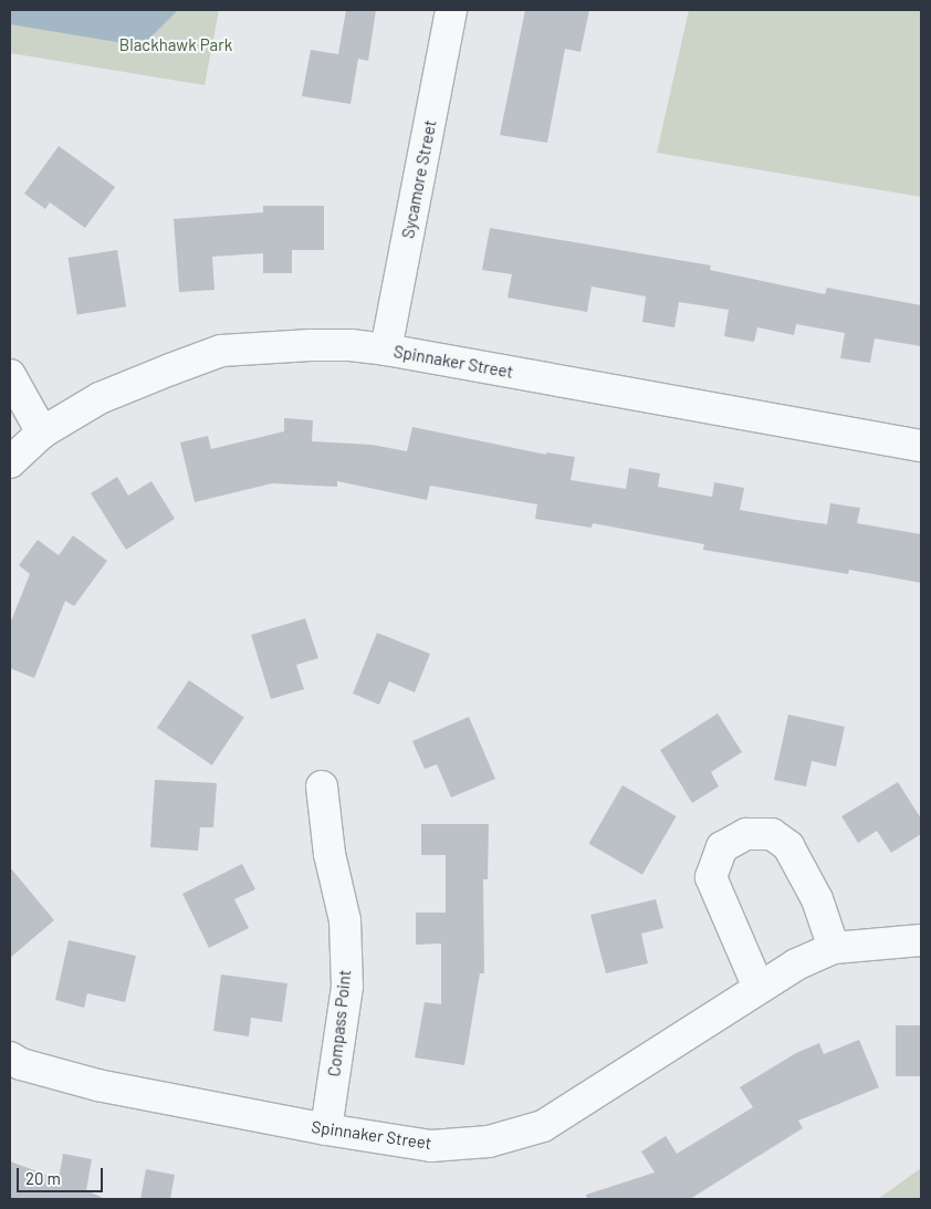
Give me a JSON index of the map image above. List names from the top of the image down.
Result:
{
  "streets": {
    "street": ["Sycamore Street", "Spinnaker Street", "Compass Point"]
  },
  "crossings": [
    ["Sycamore Street", "Spinnaker Street"],
    ["Spinnaker Street", "Compass Point"]
  ],
  "parks": ["Blackhawk Park"],
  "scale_bar": "20 m"
}
